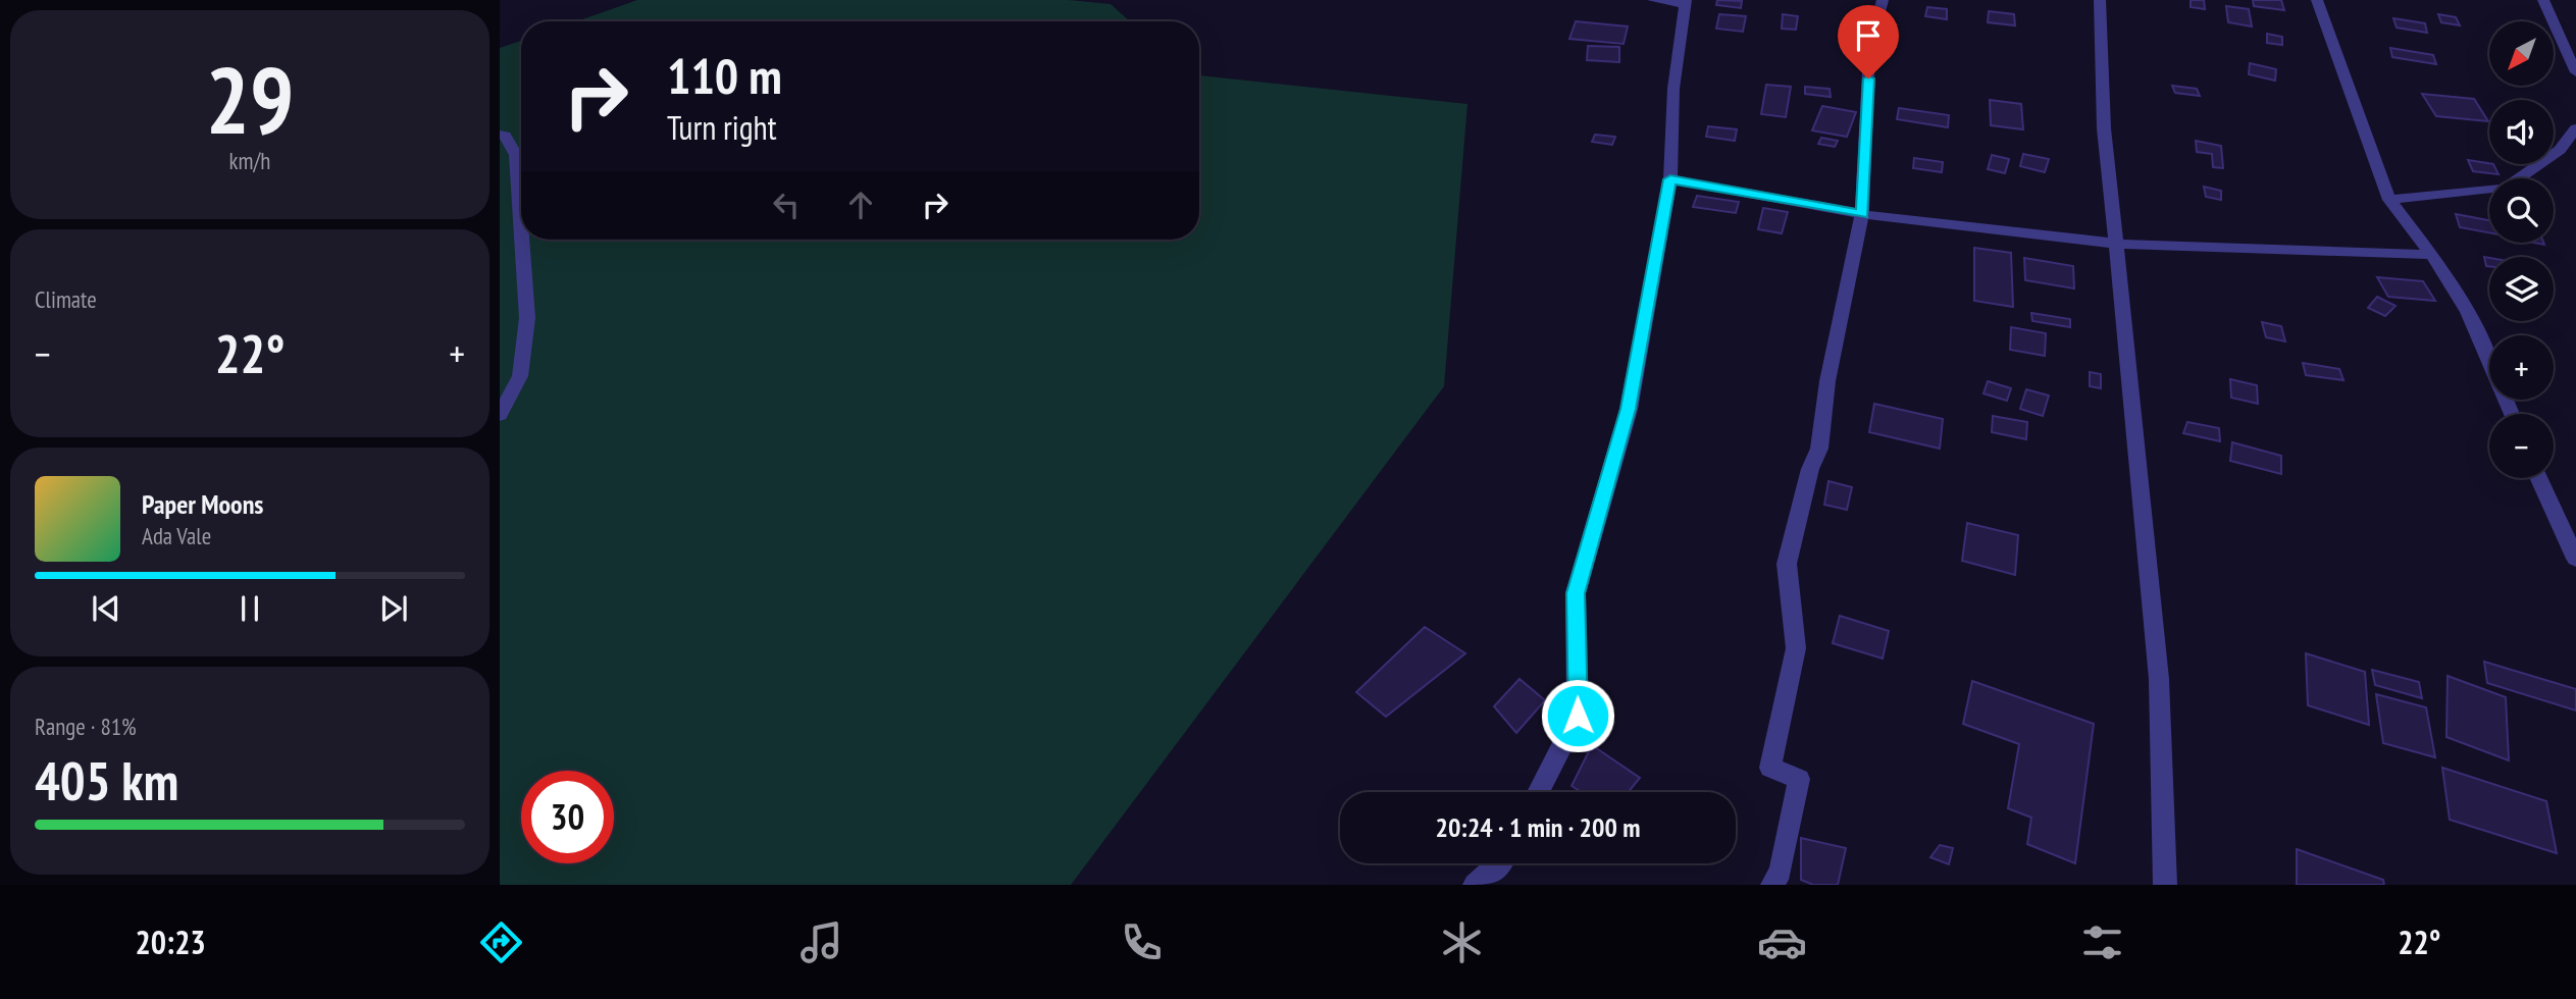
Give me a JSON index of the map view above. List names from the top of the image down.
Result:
{
  "north": "bottom left",
  "page": {
    "tile": [
      ["29", "km/h"],
      "Climate",
      ["Range · 81%", "405 km"]
    ],
    "map_buttons": ["+", "−"],
    "turn": ["110 m", "Turn right"],
    "heat": ["−", "22°", "+"],
    "song": ["Paper Moons", "Ada Vale"],
    "limit": "30",
    "trip": "20:24 · 1 min · 200 m",
    "tabs": ["20:23", "22°"]
  }
}
